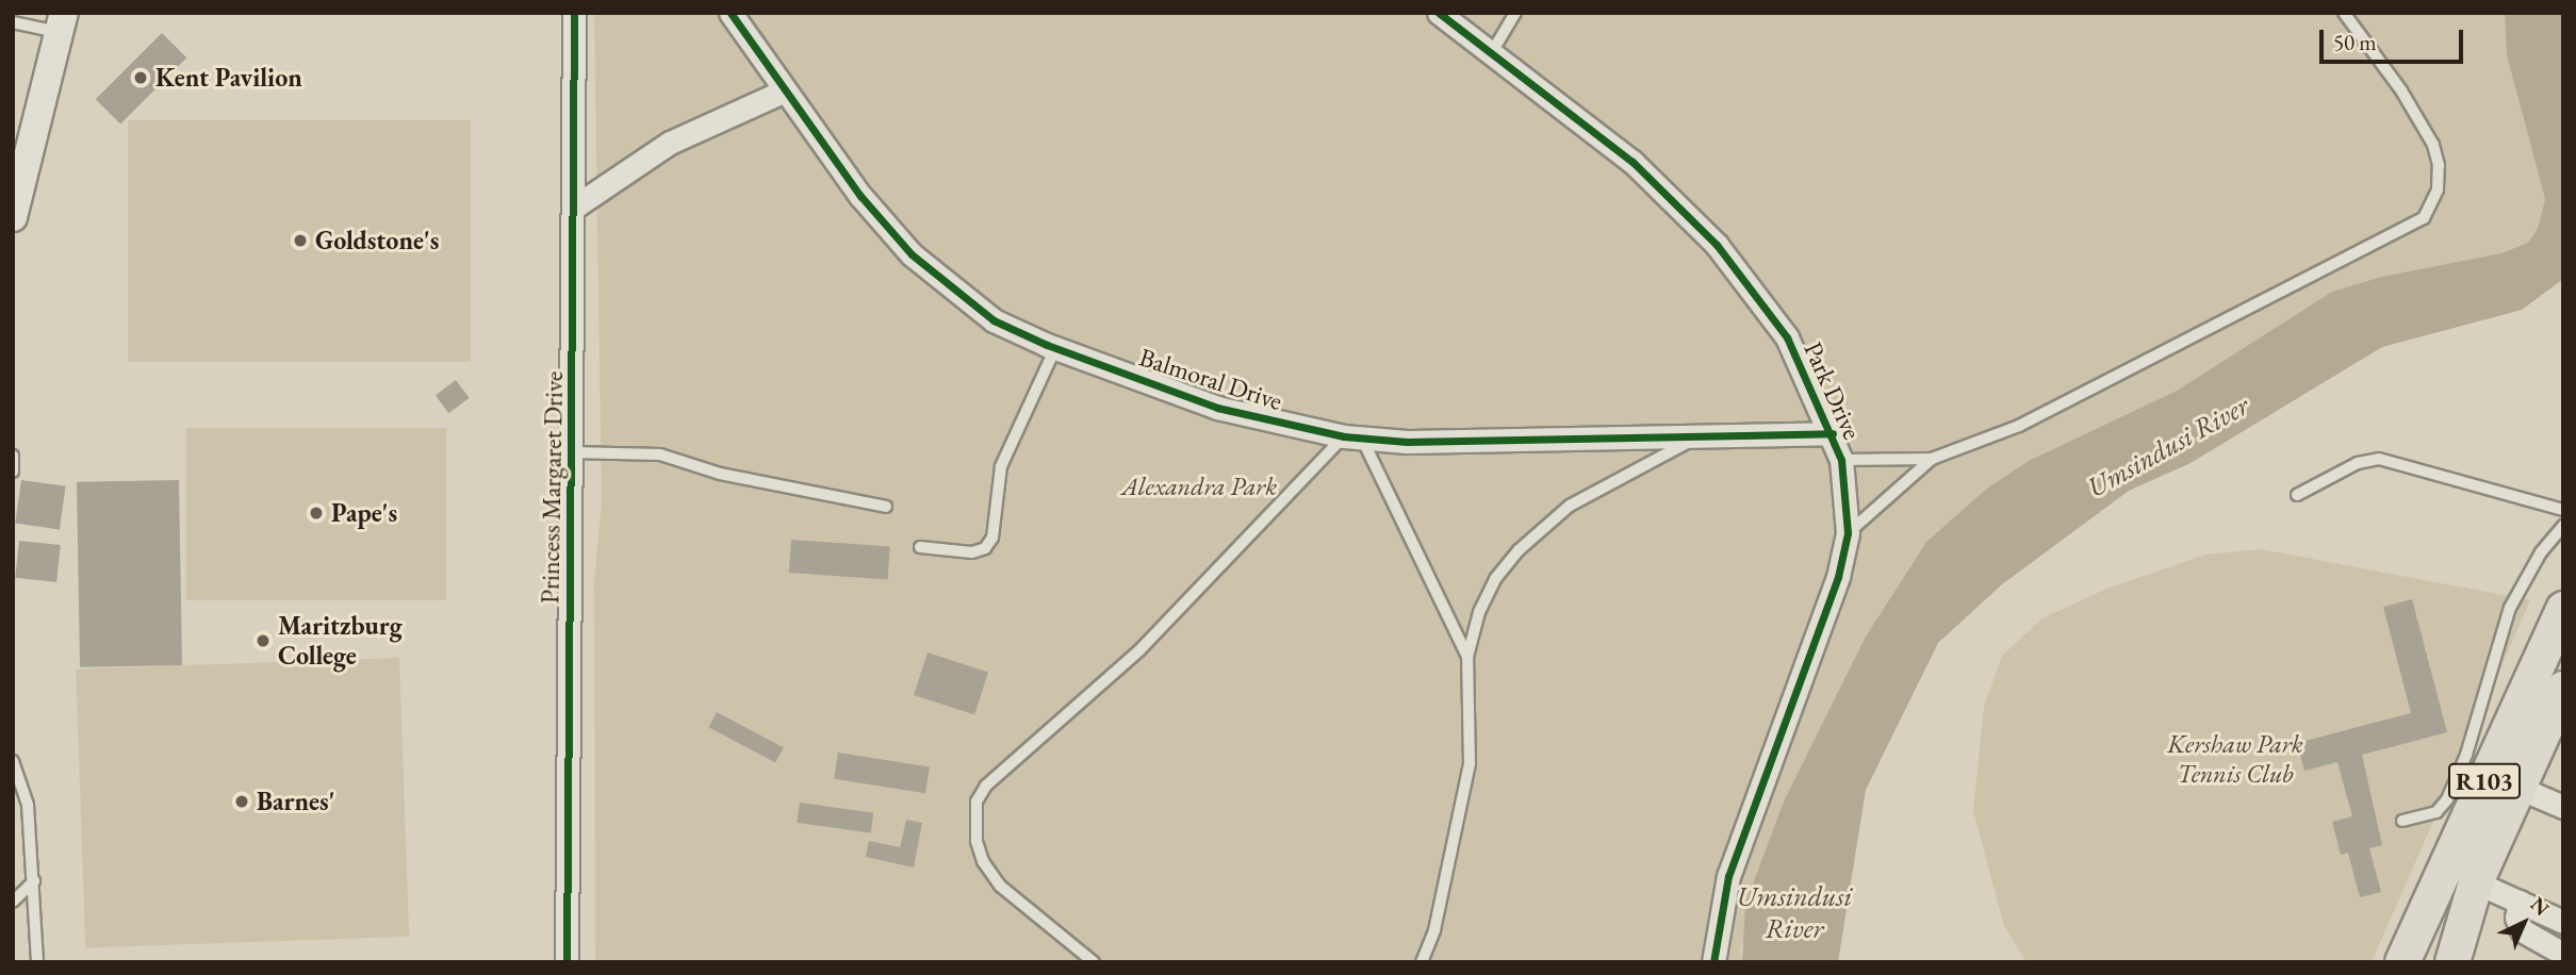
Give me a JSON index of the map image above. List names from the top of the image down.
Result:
{
  "streets": {
    "main road": ["R103"],
    "street": ["Balmoral Drive", "Park Drive", "Princess Margaret Drive"]
  },
  "crossings": [
    ["Balmoral Drive", "Park Drive"]
  ],
  "water": ["Umsindusi River"],
  "parks": ["Alexandra Park", "Kershaw Park Tennis Club"],
  "places": [
    "Kent Pavilion",
    "Goldstone's",
    "Pape's",
    "Maritzburg College",
    "Barnes'"
  ],
  "scale_bar": "50 m",
  "north": "top right"
}
